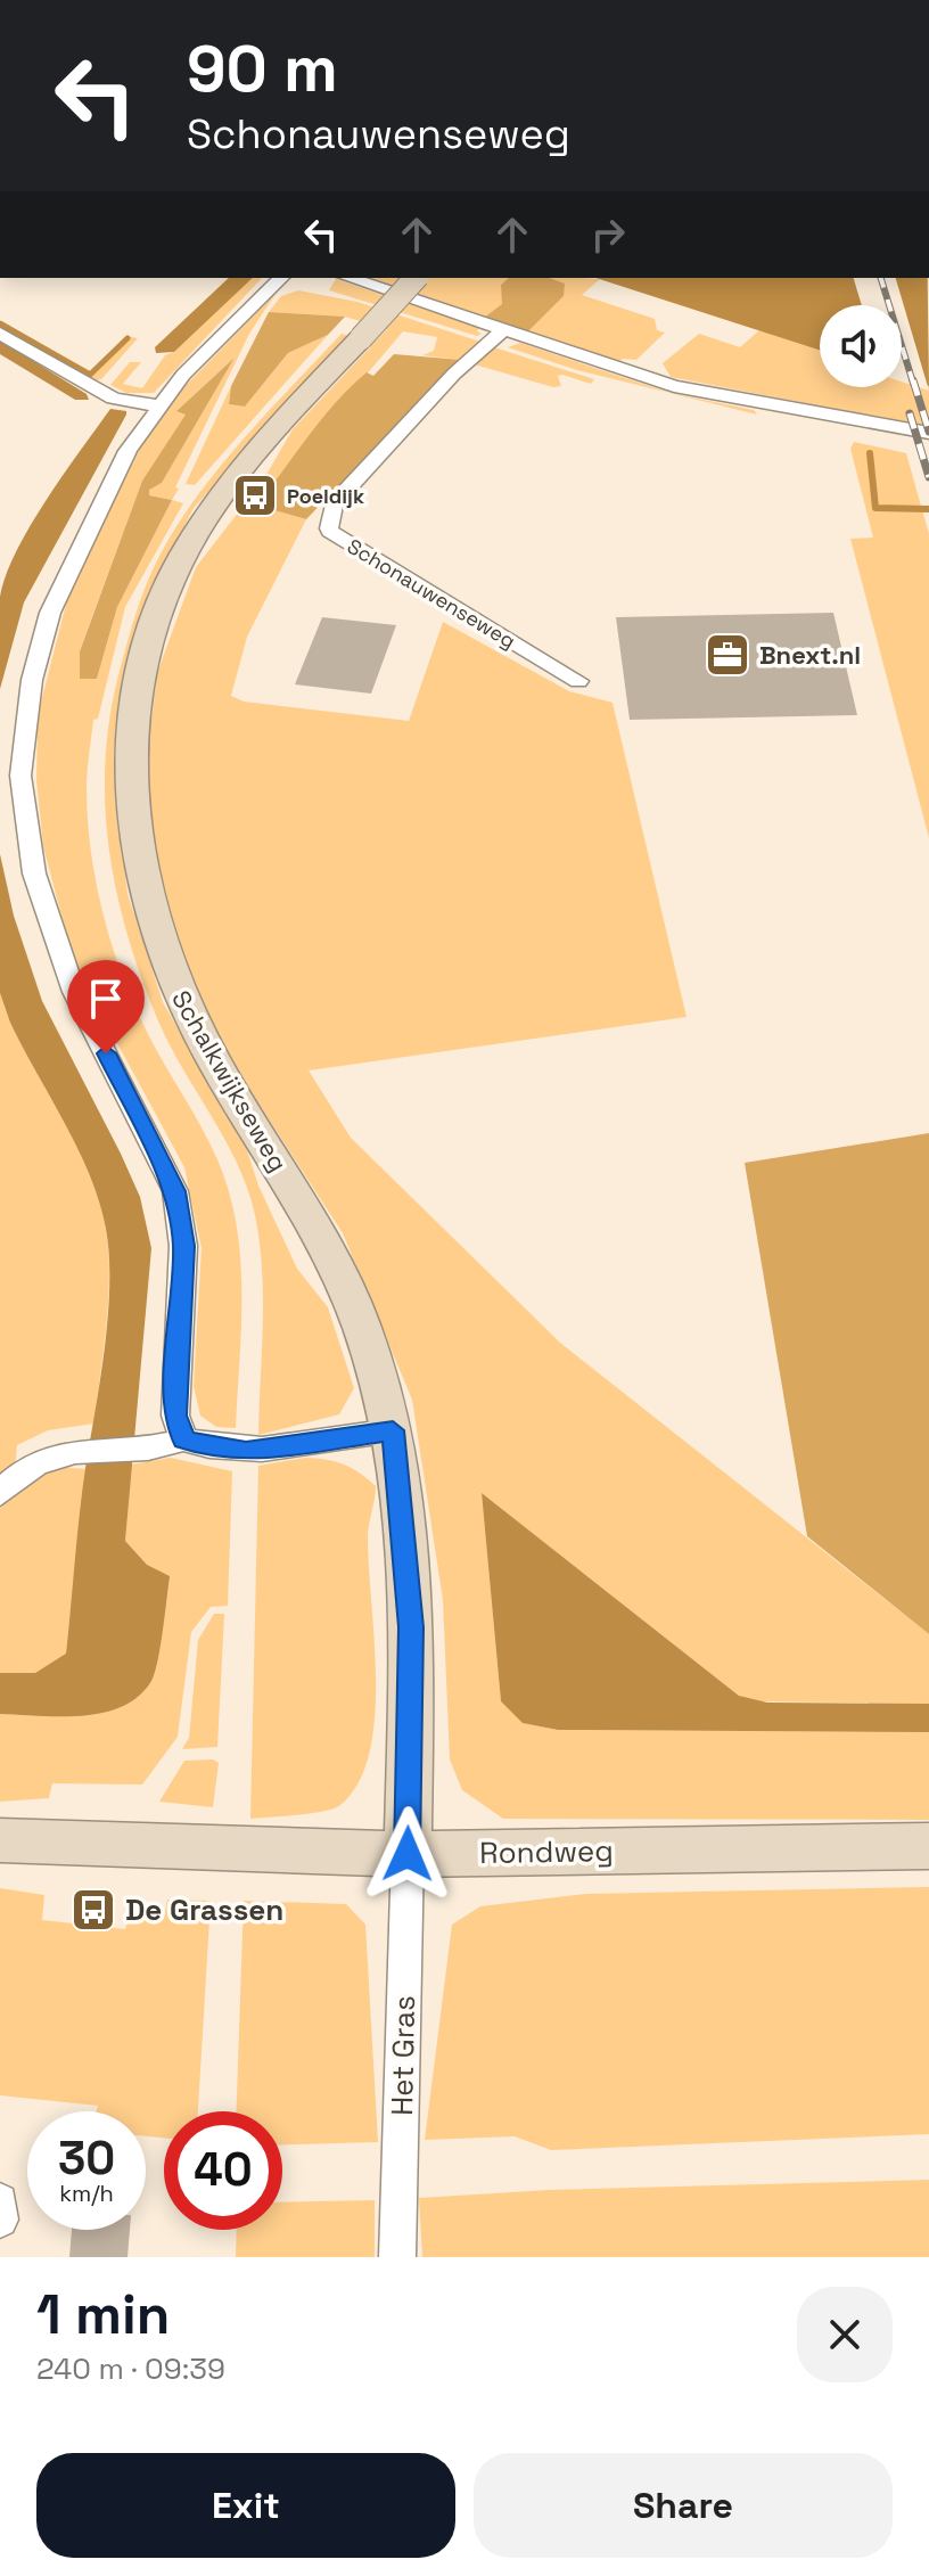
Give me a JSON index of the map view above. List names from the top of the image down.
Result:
{
  "streets": {
    "street": [
      "Schonauwenseweg",
      "Schalkwijkseweg",
      "Rondweg",
      "Het Gras"
    ]
  },
  "crossings": [
    ["Schalkwijkseweg", "Rondweg"],
    ["Schalkwijkseweg", "Het Gras"],
    ["Rondweg", "Het Gras"]
  ],
  "places": {
    "bus stop": ["Poeldijk", "De Grassen"],
    "office": ["Bnext.nl"]
  },
  "page": {
    "turn": ["90 m", "Schonauwenseweg"],
    "speed": "30 km/h",
    "limit": "40",
    "heading": ["1 min", "240 m · 09:39"],
    "buttons": ["Exit", "Share"]
  }
}
